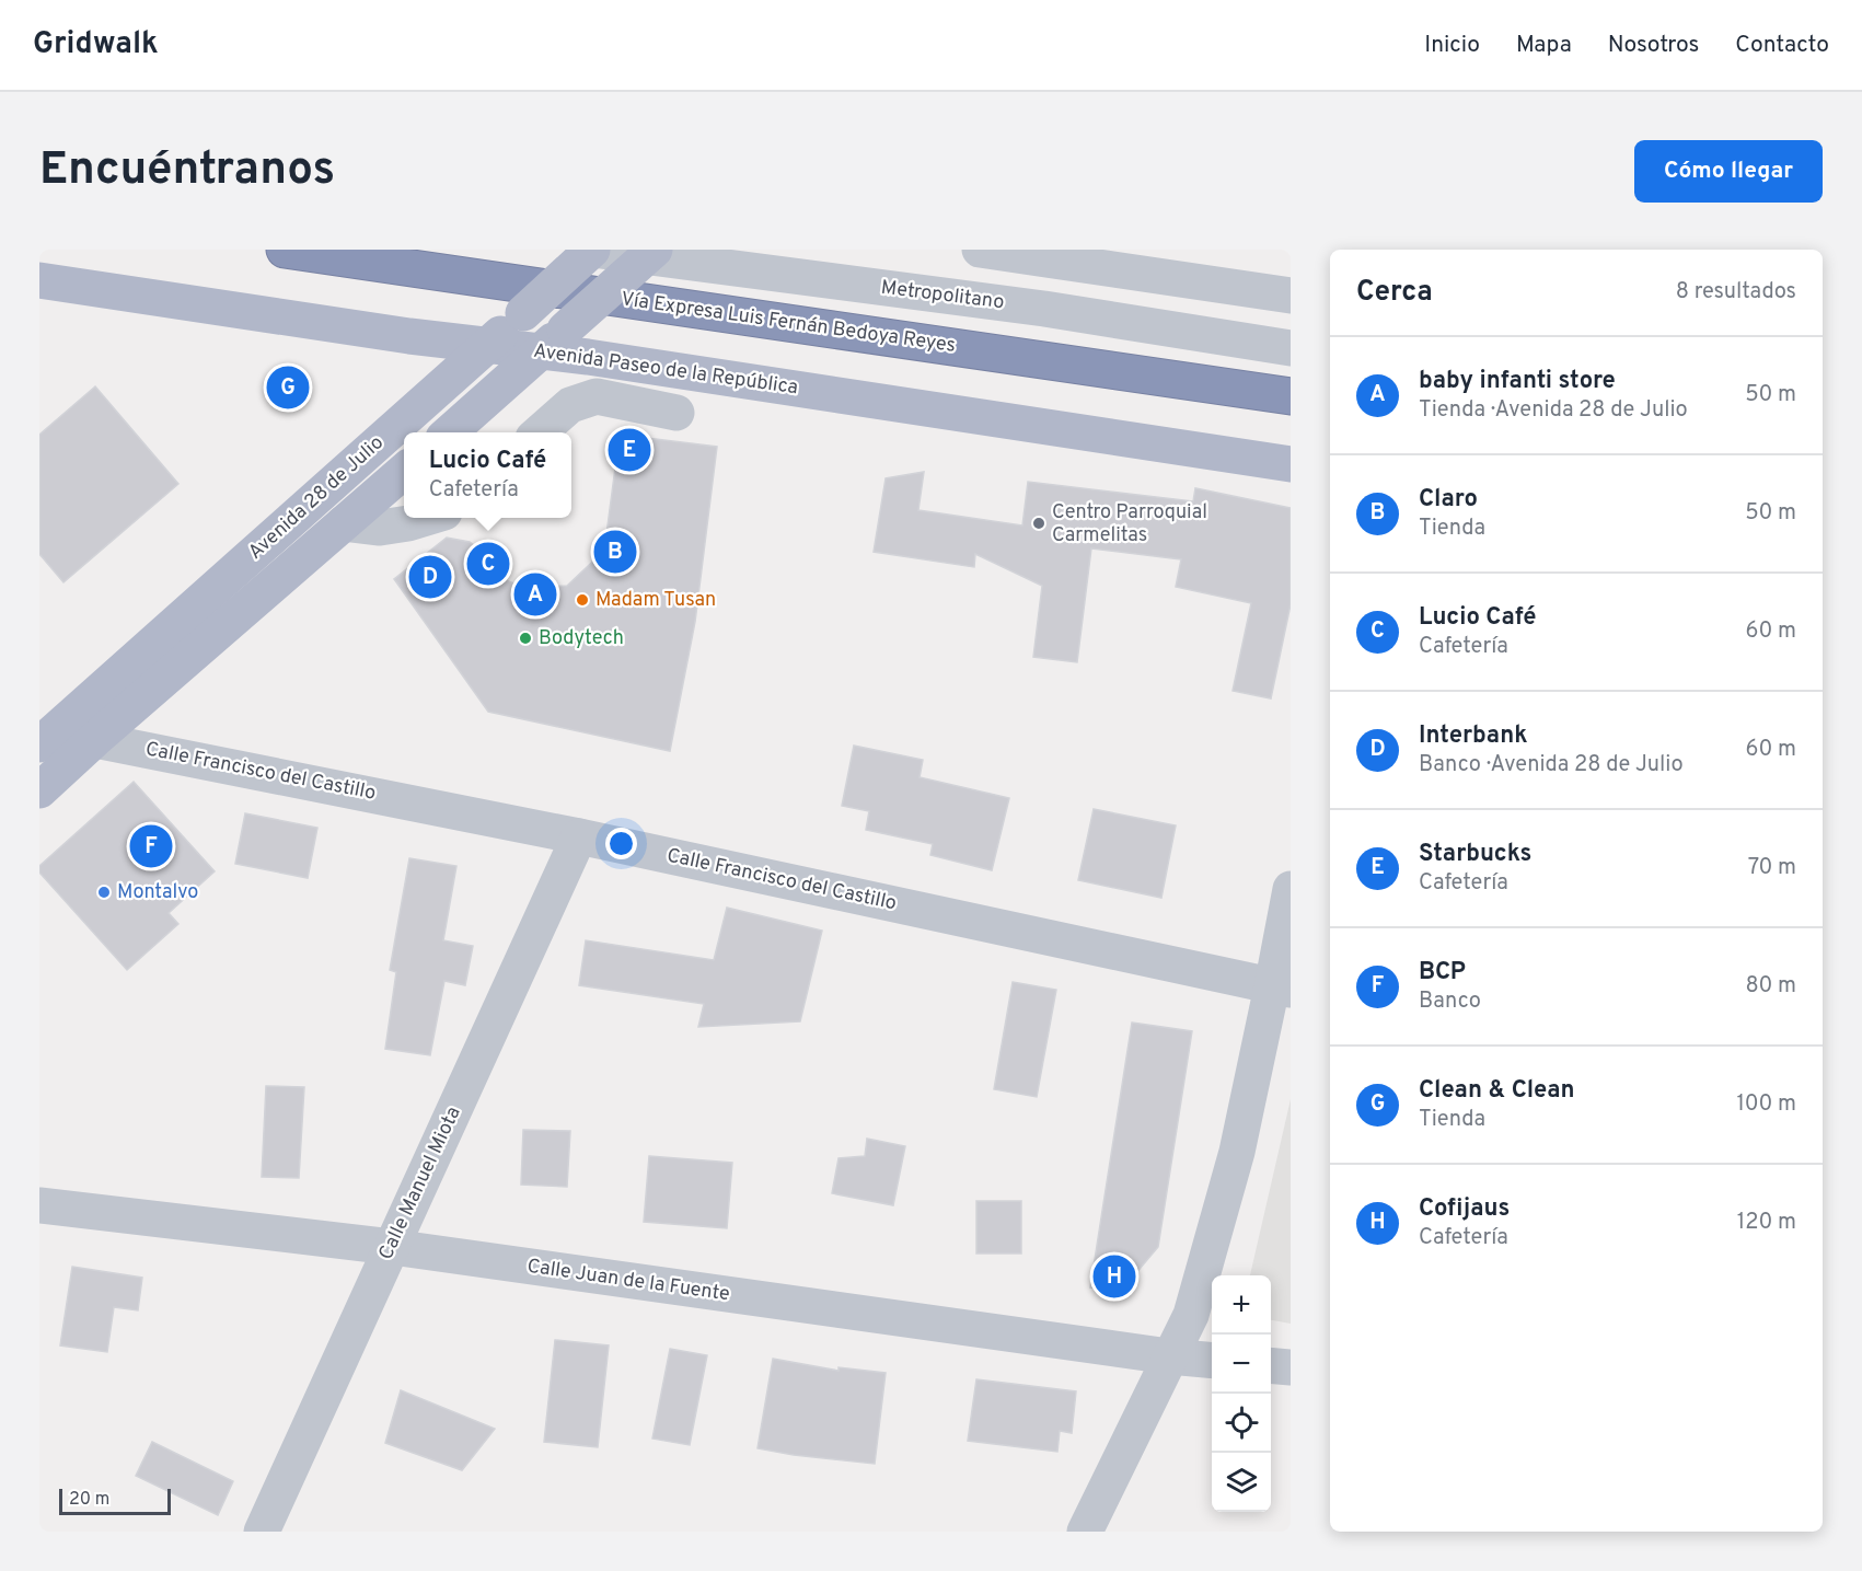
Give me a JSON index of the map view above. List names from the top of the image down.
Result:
{
  "streets": {
    "highway": ["Vía Expresa Luis Fernán Bedoya Reyes"],
    "main road": ["Avenida Paseo de la República", "Avenida 28 de Julio"],
    "street": [
      "Metropolitano",
      "Calle Francisco del Castillo",
      "Calle Manuel Miota",
      "Calle Juan de la Fuente"
    ]
  },
  "crossings": [
    ["Metropolitano", "Avenida 28 de Julio"],
    ["Avenida Paseo de la República", "Avenida 28 de Julio"],
    ["Avenida 28 de Julio", "Calle Francisco del Castillo"],
    ["Calle Francisco del Castillo", "Calle Manuel Miota"],
    ["Calle Manuel Miota", "Calle Juan de la Fuente"]
  ],
  "places": [
    "Centro Parroquial Carmelitas",
    "Madam Tusan",
    "Bodytech",
    "Montalvo"
  ],
  "scale_bar": "20 m",
  "page": {
    "header": "Gridwalk",
    "nav": [
      "Inicio",
      "Mapa",
      "Nosotros",
      "Contacto"
    ],
    "buttons": "Cómo llegar",
    "title": "Encuéntranos",
    "heading": ["Cerca", "8 resultados"],
    "list": [
      {
        "mark": "A",
        "name": "baby infanti store",
        "note": "Tienda · Avenida 28 de Julio",
        "value": "50 m"
      },
      {
        "mark": "B",
        "name": "Claro",
        "note": "Tienda",
        "value": "50 m"
      },
      {
        "mark": "C",
        "name": "Lucio Café",
        "note": "Cafetería",
        "value": "60 m"
      },
      {
        "mark": "D",
        "name": "Interbank",
        "note": "Banco · Avenida 28 de Julio",
        "value": "60 m"
      },
      {
        "mark": "E",
        "name": "Starbucks",
        "note": "Cafetería",
        "value": "70 m"
      },
      {
        "mark": "F",
        "name": "BCP",
        "note": "Banco",
        "value": "80 m"
      },
      {
        "mark": "G",
        "name": "Clean & Clean",
        "note": "Tienda",
        "value": "100 m"
      },
      {
        "mark": "H",
        "name": "Cofijaus",
        "note": "Cafetería",
        "value": "120 m"
      }
    ],
    "pins": [
      "G",
      "E",
      "B",
      "C",
      "D",
      "A",
      "F",
      "H"
    ],
    "popup": ["Lucio Café", "Cafetería"],
    "map_buttons": ["+", "−"],
    "scale": "20 m"
  }
}
